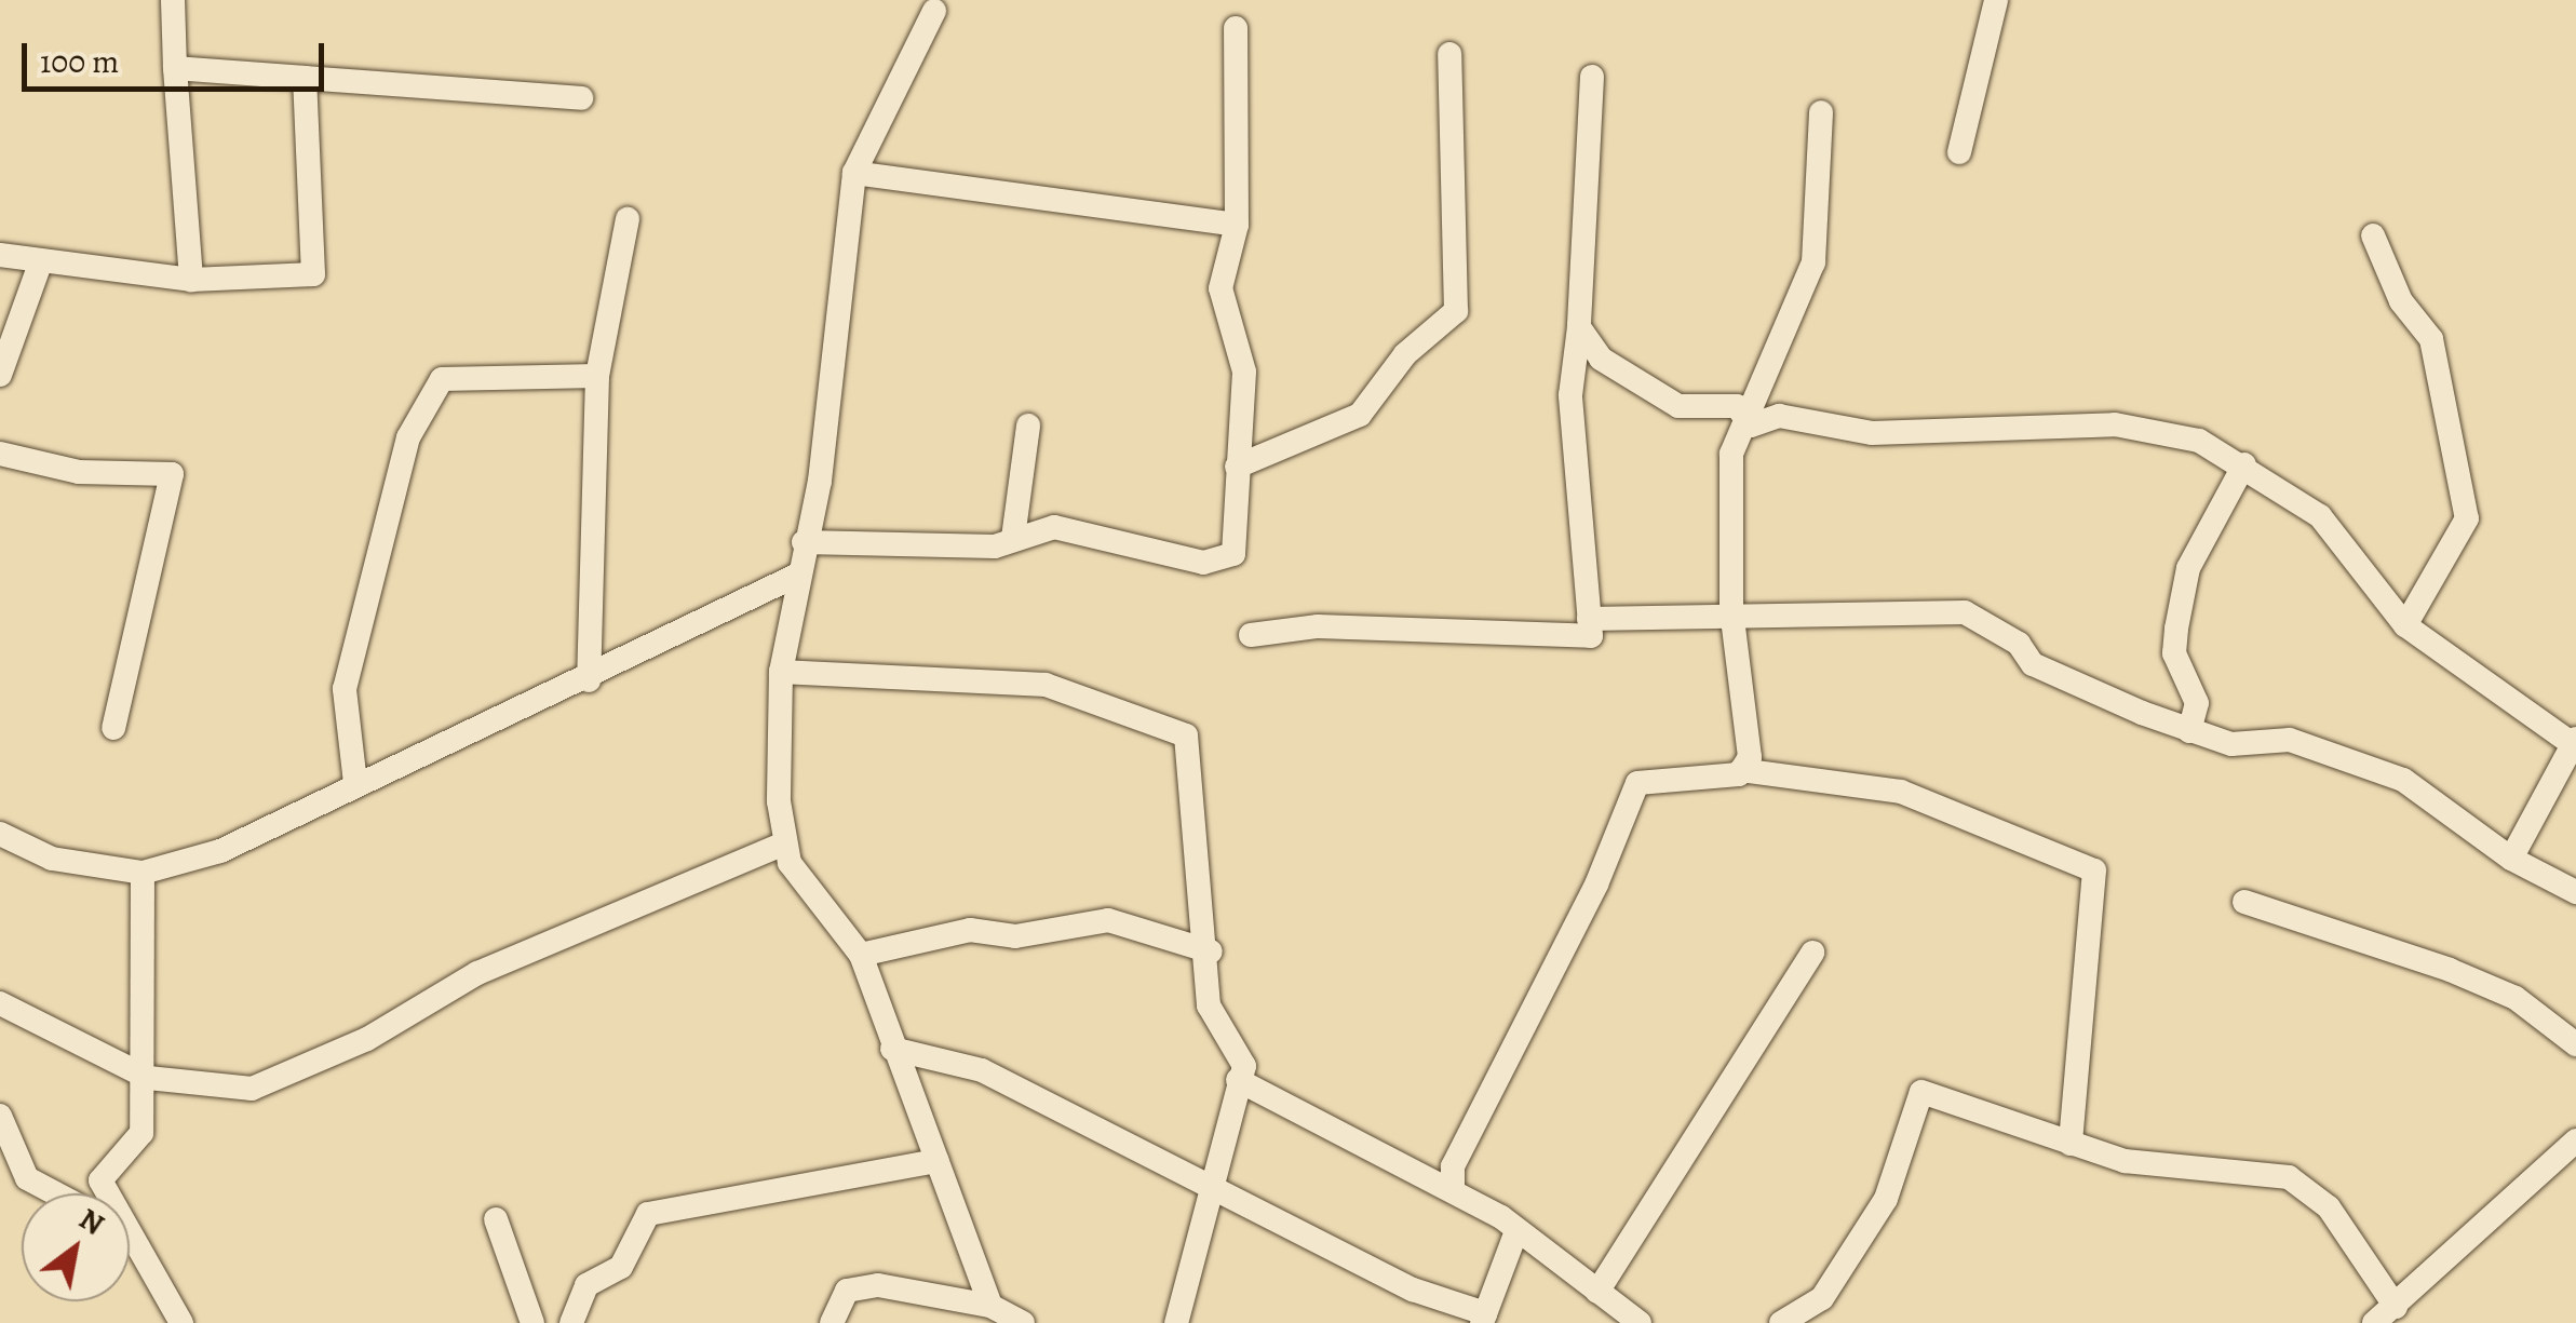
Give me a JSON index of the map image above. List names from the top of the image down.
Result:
{
  "scale_bar": "100 m",
  "north": "top right"
}
